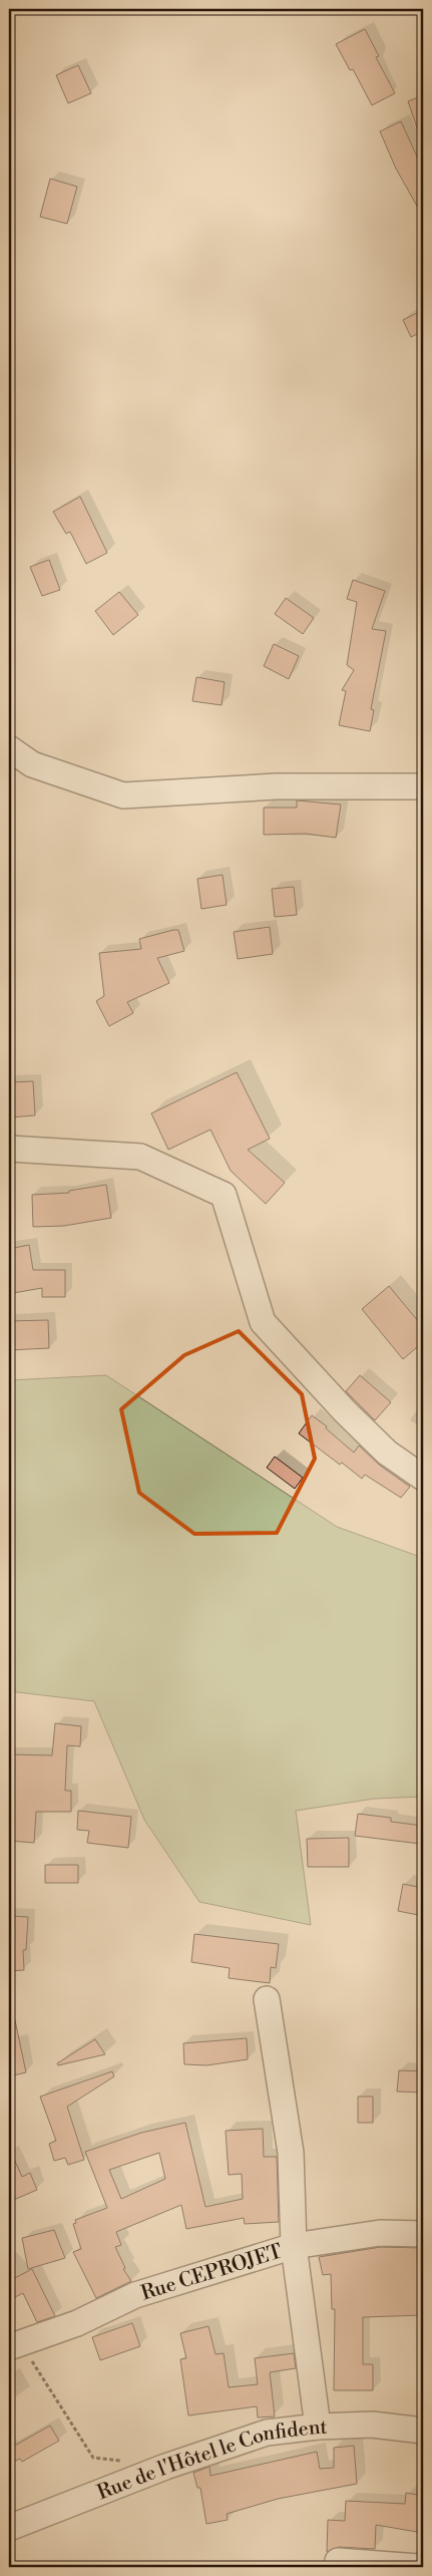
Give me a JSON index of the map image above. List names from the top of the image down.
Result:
{
  "streets": {
    "street": ["Rue CEPROJET", "Rue de l'Hôtel le Confident"]
  }
}
